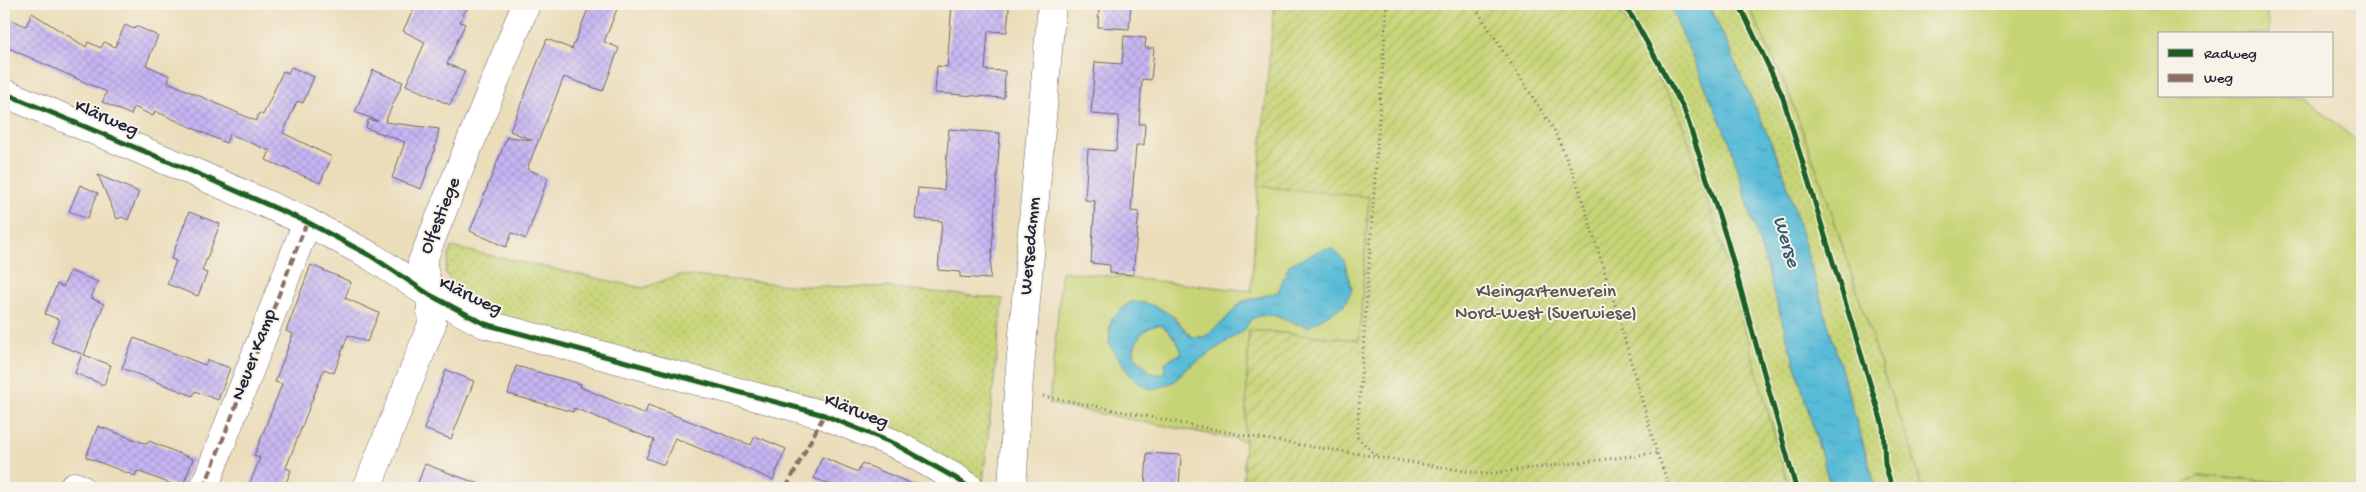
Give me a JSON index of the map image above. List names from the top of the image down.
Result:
{
  "streets": {
    "street": [
      "Klärweg",
      "Olfestiege",
      "Wersedamm",
      "Neuer Kamp"
    ]
  },
  "crossings": [
    ["Klärweg", "Olfestiege"],
    ["Klärweg", "Neuer Kamp"]
  ],
  "water": ["Werse"],
  "parks": ["Kleingartenverein Nord-West (Suerwiese)"],
  "legend": ["Radweg", "Weg"]
}
